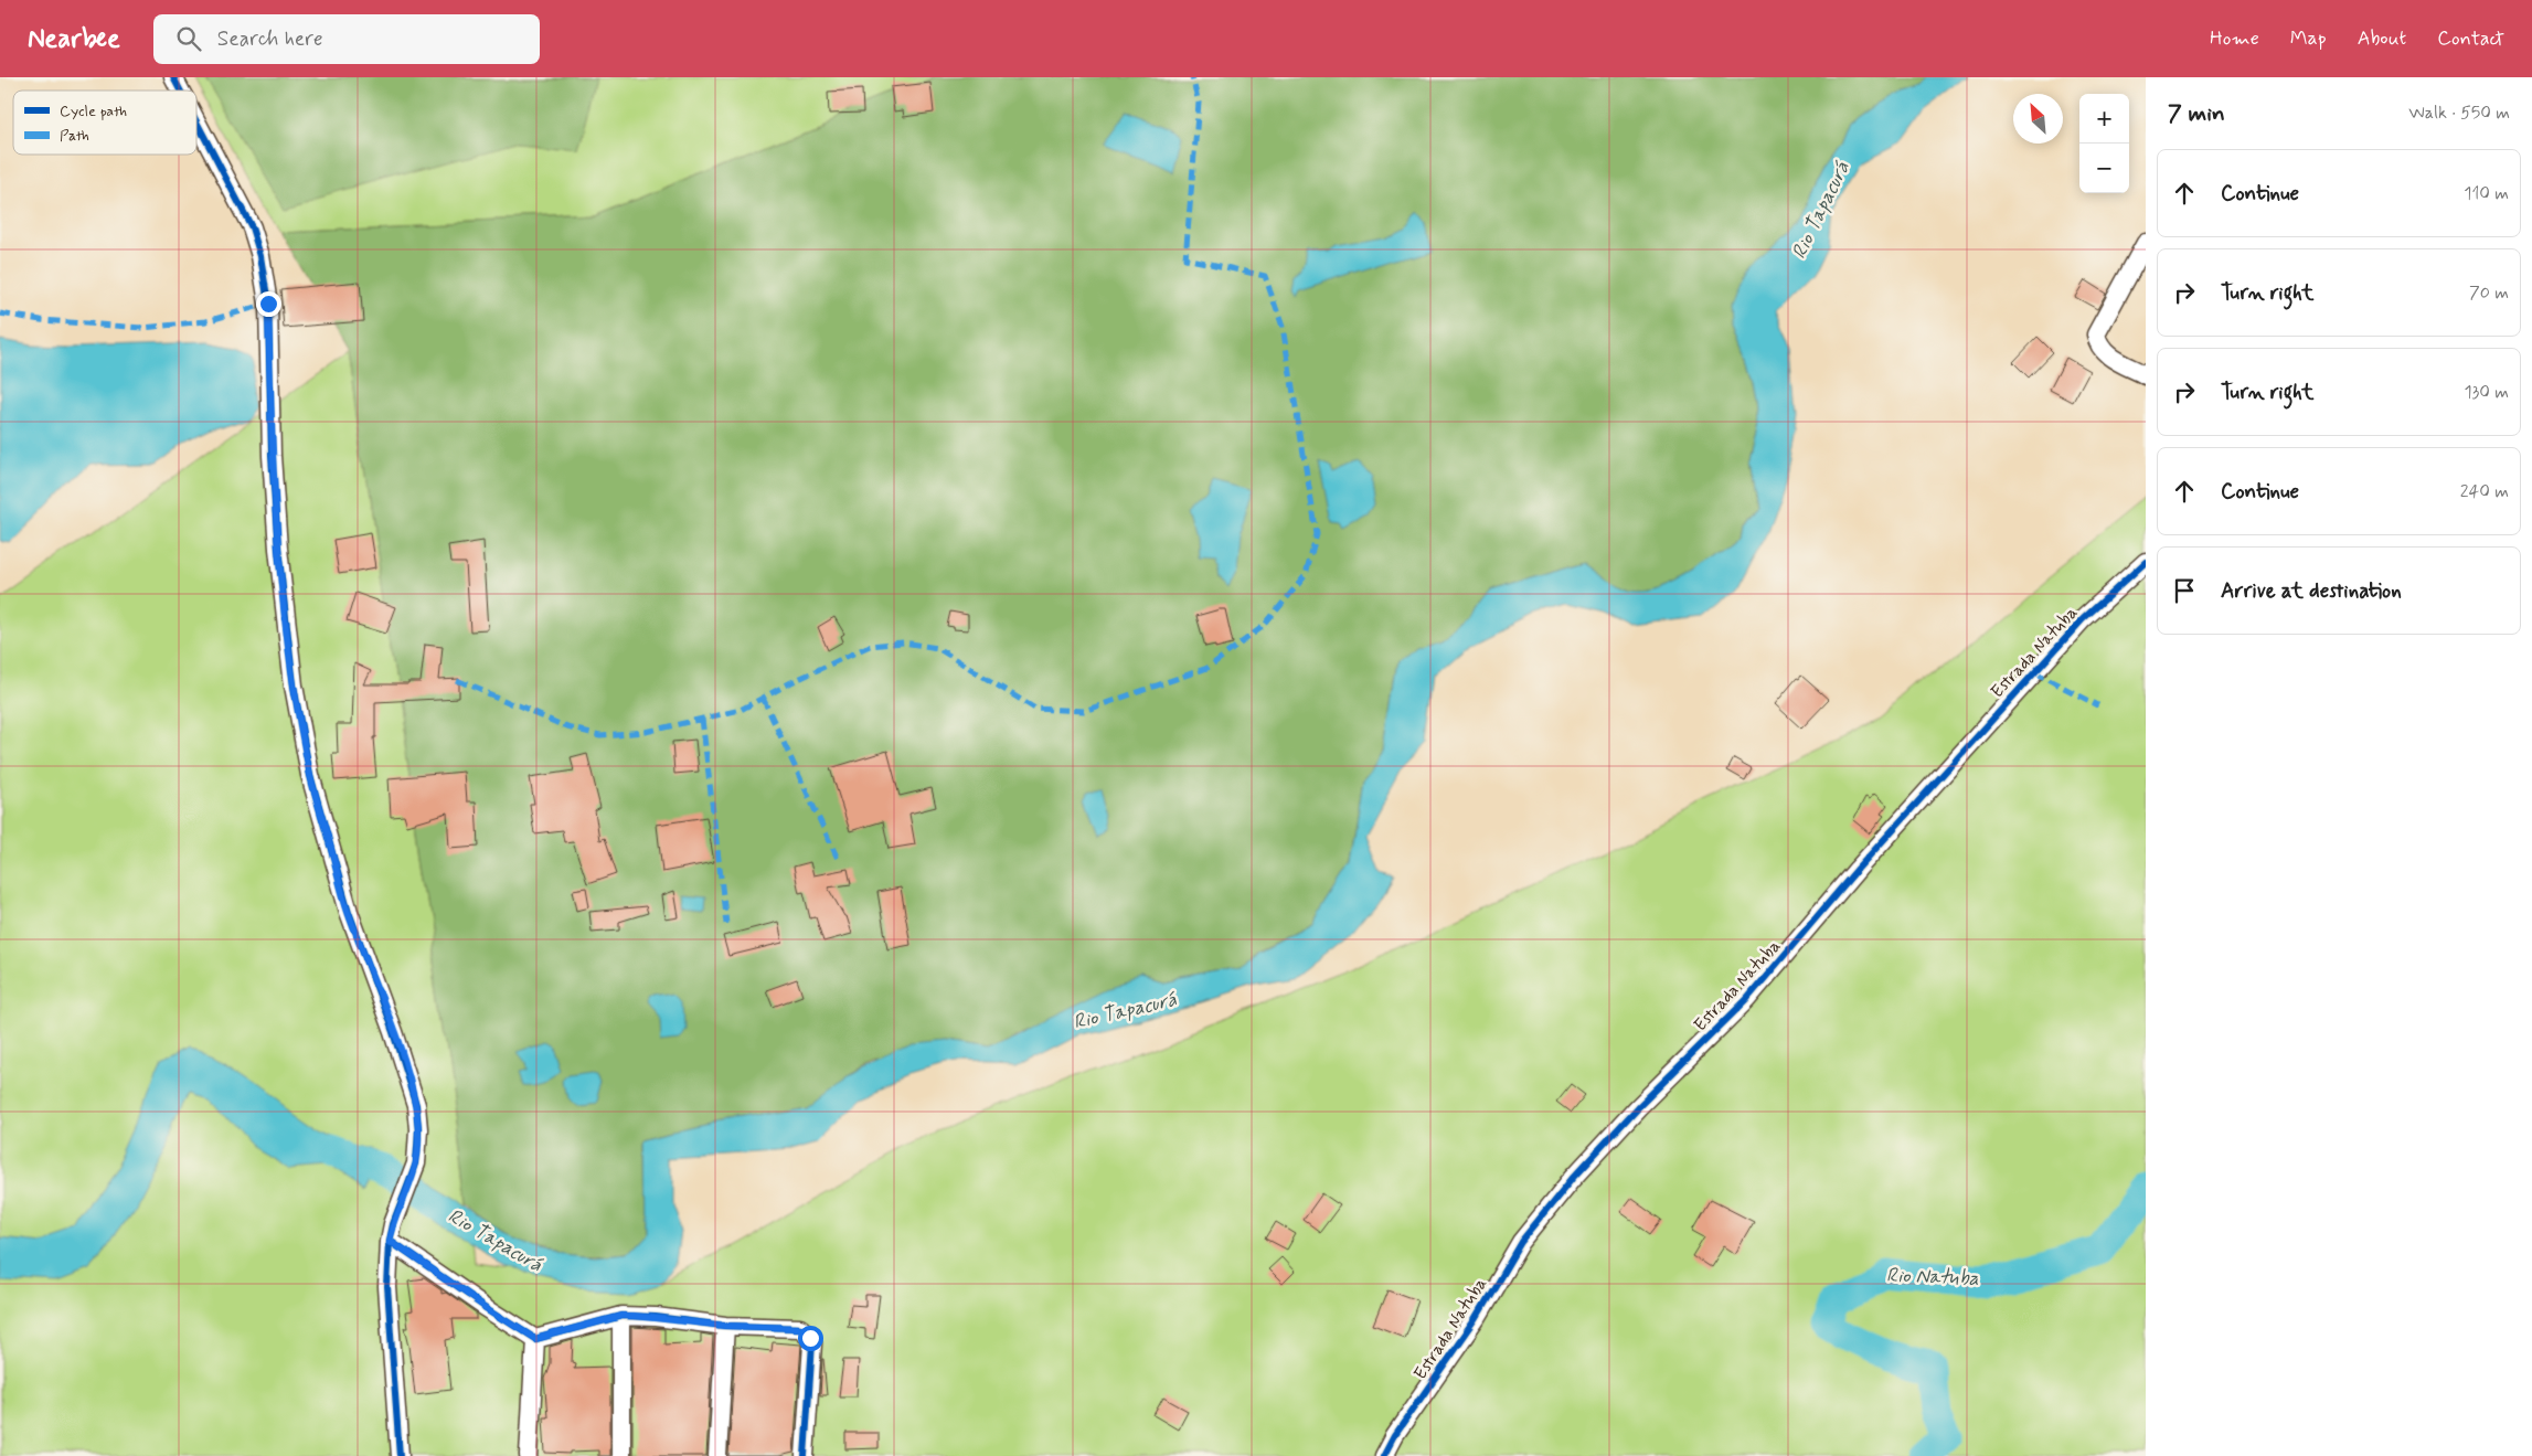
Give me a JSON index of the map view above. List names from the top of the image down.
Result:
{
  "streets": {
    "street": ["Estrada Natuba"]
  },
  "water": ["Rio Tapacurá", "Rio Natuba"],
  "legend": ["Cycle path", "Path"],
  "north": "top left",
  "page": {
    "header": "Nearbee",
    "search": "Search here",
    "nav": [
      "Home",
      "Map",
      "About",
      "Contact"
    ],
    "heading": ["7 min", "Walk · 550 m"],
    "map_buttons": ["+", "−"],
    "list": [
      ["Continue", "110 m"],
      ["Turn right", "70 m"],
      ["Turn right", "130 m"],
      ["Continue", "240 m"],
      "Arrive at destination"
    ]
  }
}
